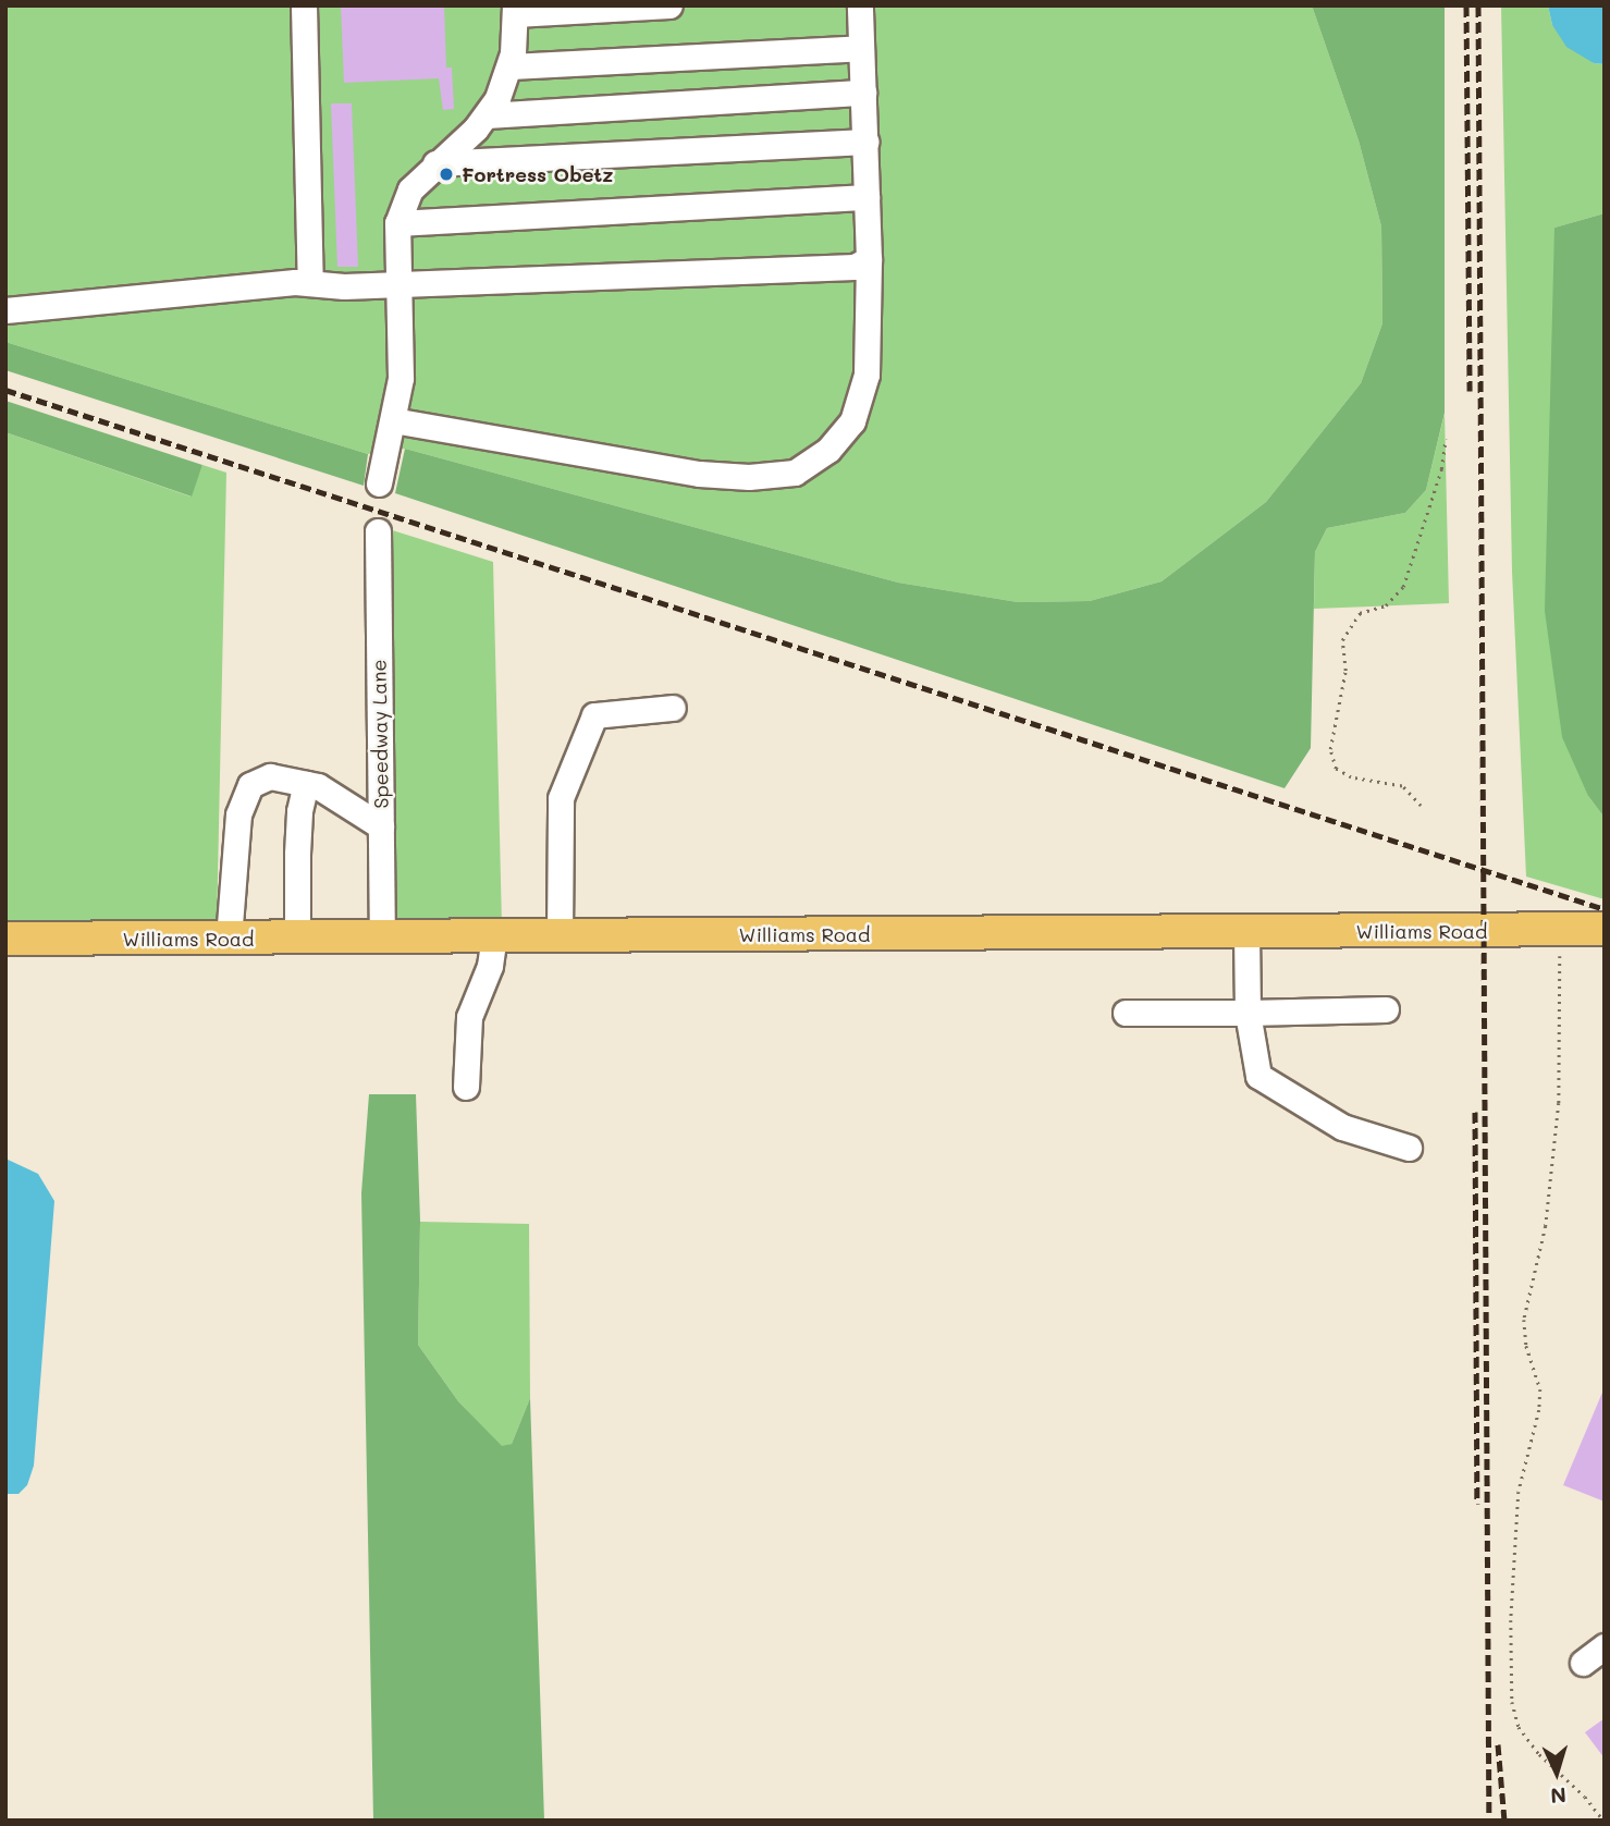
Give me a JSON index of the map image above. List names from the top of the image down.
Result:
{
  "streets": {
    "main road": ["Williams Road"],
    "lane": ["Speedway Lane"]
  },
  "crossings": [
    ["Speedway Lane", "Williams Road"]
  ],
  "places": ["Fortress Obetz"],
  "north": "bottom"
}
